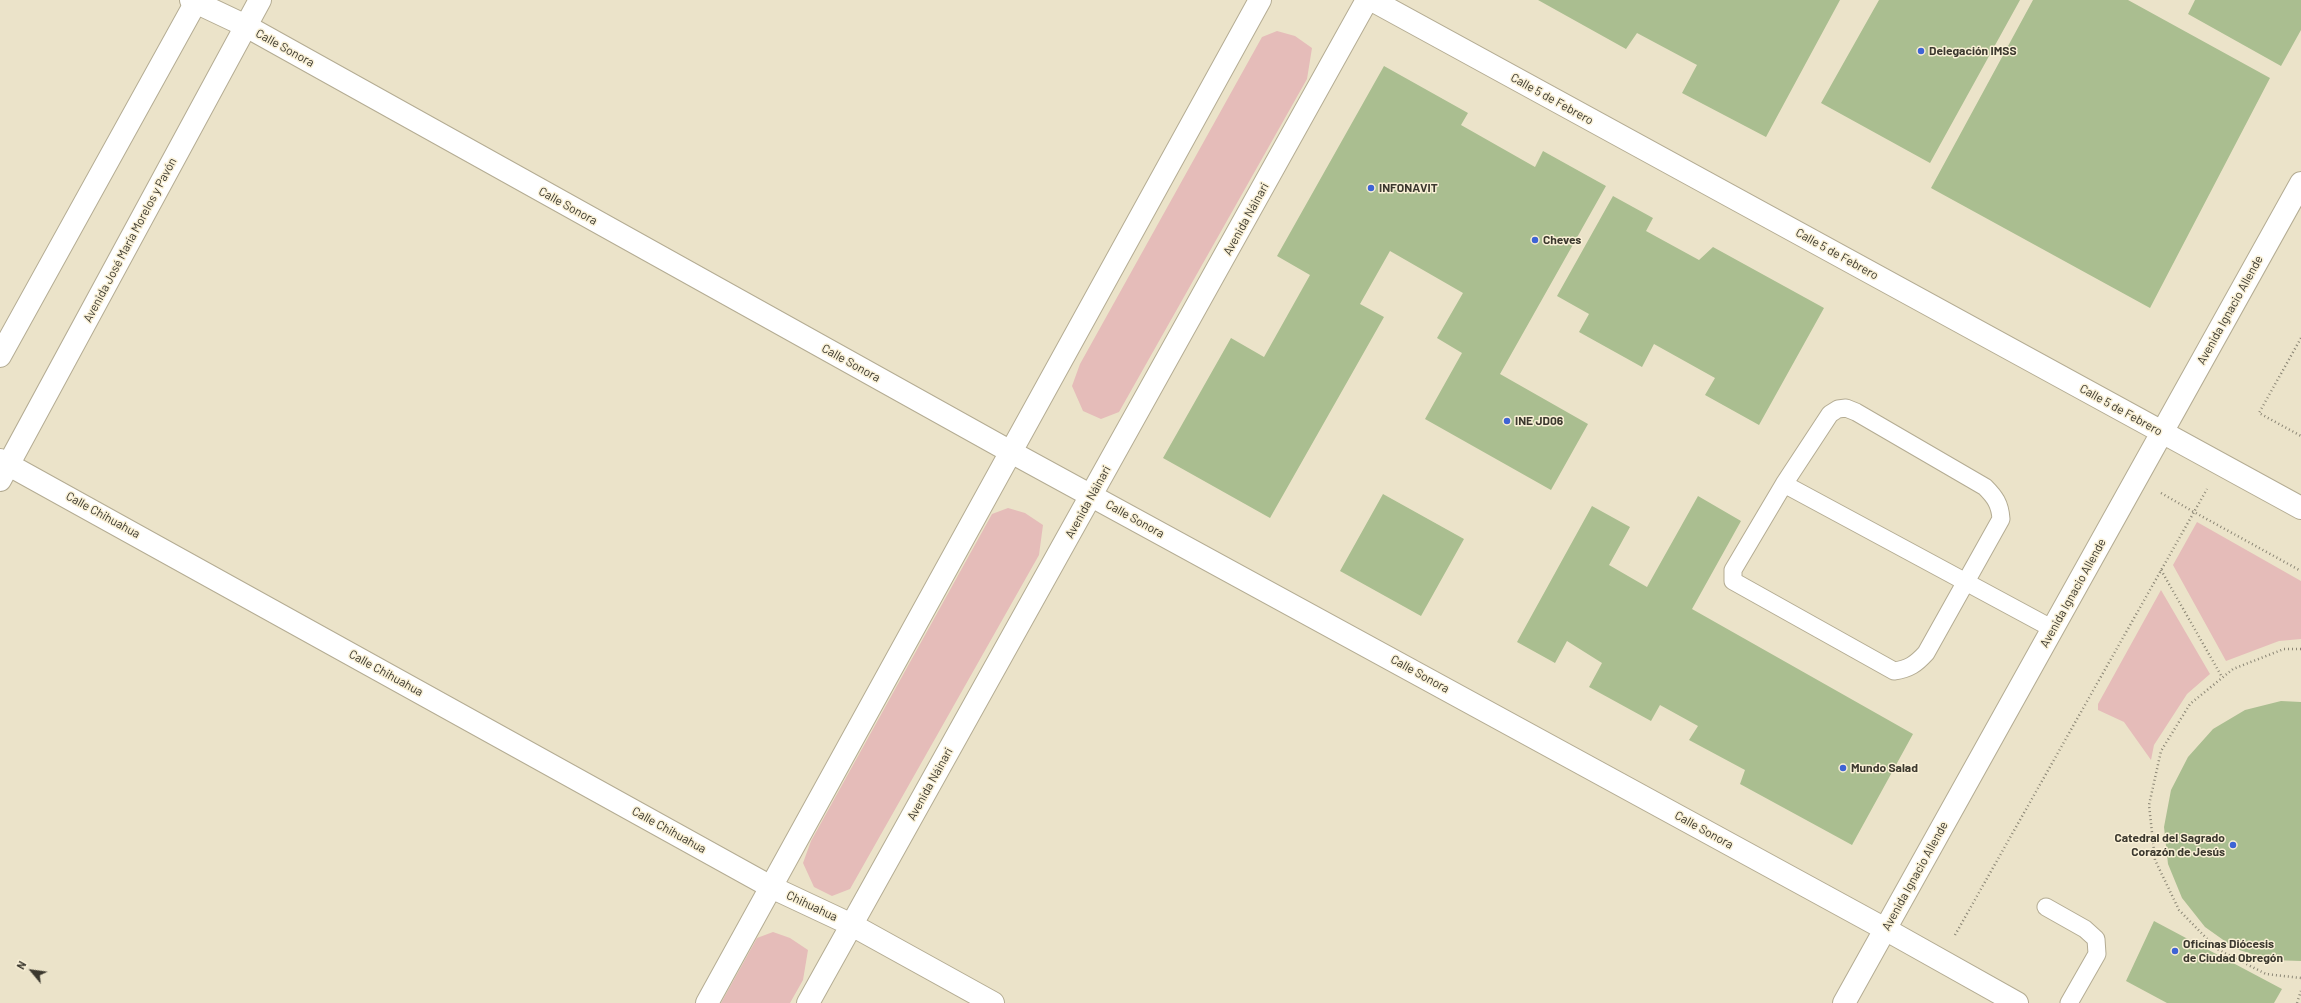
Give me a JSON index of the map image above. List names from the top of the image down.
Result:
{
  "streets": {
    "main road": [
      "Calle Sonora",
      "Calle 5 de Febrero",
      "Avenida Náinari",
      "Avenida José María Morelos y Pavón",
      "Avenida Ignacio Allende",
      "Calle Chihuahua",
      "Chihuahua"
    ]
  },
  "crossings": [
    ["Calle Sonora", "Avenida Náinari"],
    ["Calle Sonora", "Avenida José María Morelos y Pavón"],
    ["Calle Sonora", "Avenida Ignacio Allende"],
    ["Calle 5 de Febrero", "Avenida Ignacio Allende"],
    ["Avenida Náinari", "Chihuahua"],
    ["Avenida José María Morelos y Pavón", "Calle Chihuahua"],
    ["Calle Chihuahua", "Chihuahua"]
  ],
  "places": [
    "Delegación IMSS",
    "INFONAVIT",
    "Cheves",
    "INE JD06",
    "Mundo Salad",
    "Catedral del Sagrado Corazón de Jesús",
    "Oficinas Diócesis de Ciudad Obregón"
  ],
  "north": "top left"
}
